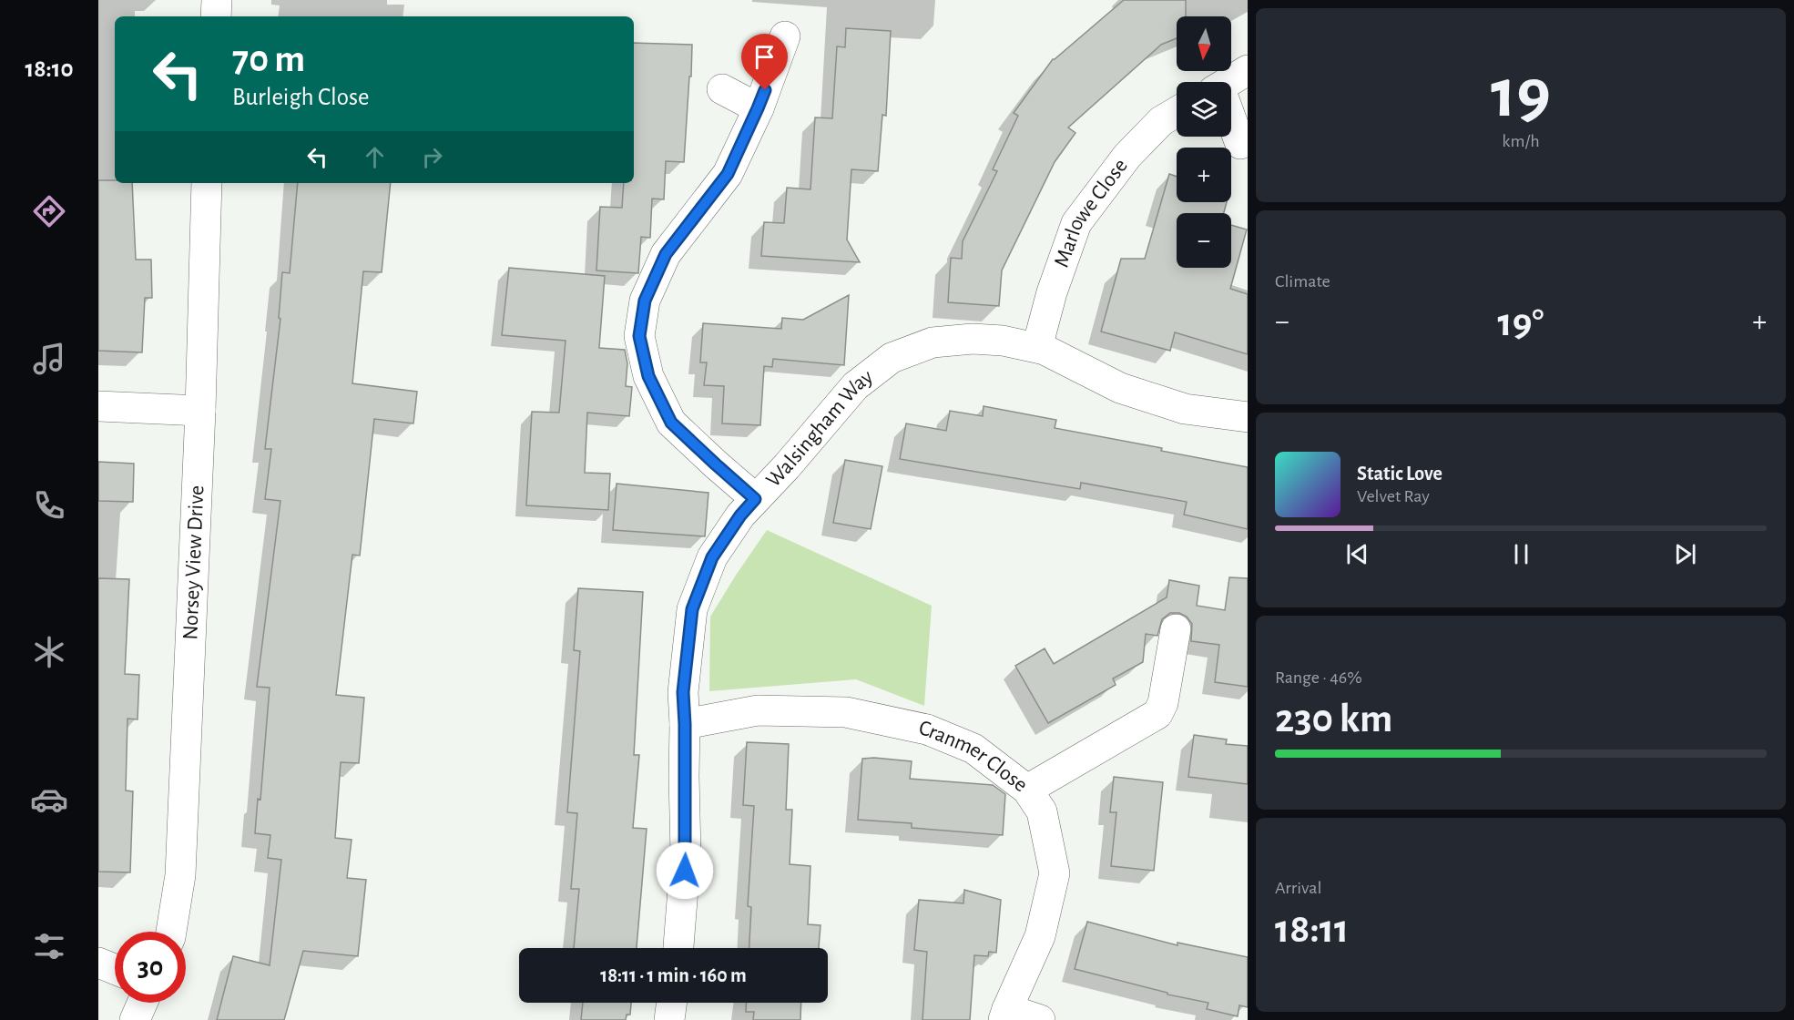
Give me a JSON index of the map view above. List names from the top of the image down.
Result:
{
  "streets": {
    "street": [
      "Marlowe Close",
      "Walsingham Way",
      "Norsey View Drive",
      "Cranmer Close"
    ]
  },
  "crossings": [
    ["Marlowe Close", "Walsingham Way"],
    ["Walsingham Way", "Cranmer Close"]
  ],
  "north": "bottom",
  "page": {
    "tabs": "18:10",
    "tile": [
      ["19", "km/h"],
      "Climate",
      ["Range · 46%", "230 km"],
      ["Arrival", "18:11"]
    ],
    "map_buttons": ["+", "−"],
    "turn": ["70 m", "Burleigh Close"],
    "heat": ["−", "19°", "+"],
    "song": ["Static Love", "Velvet Ray"],
    "limit": "30",
    "trip": "18:11 · 1 min · 160 m"
  }
}
